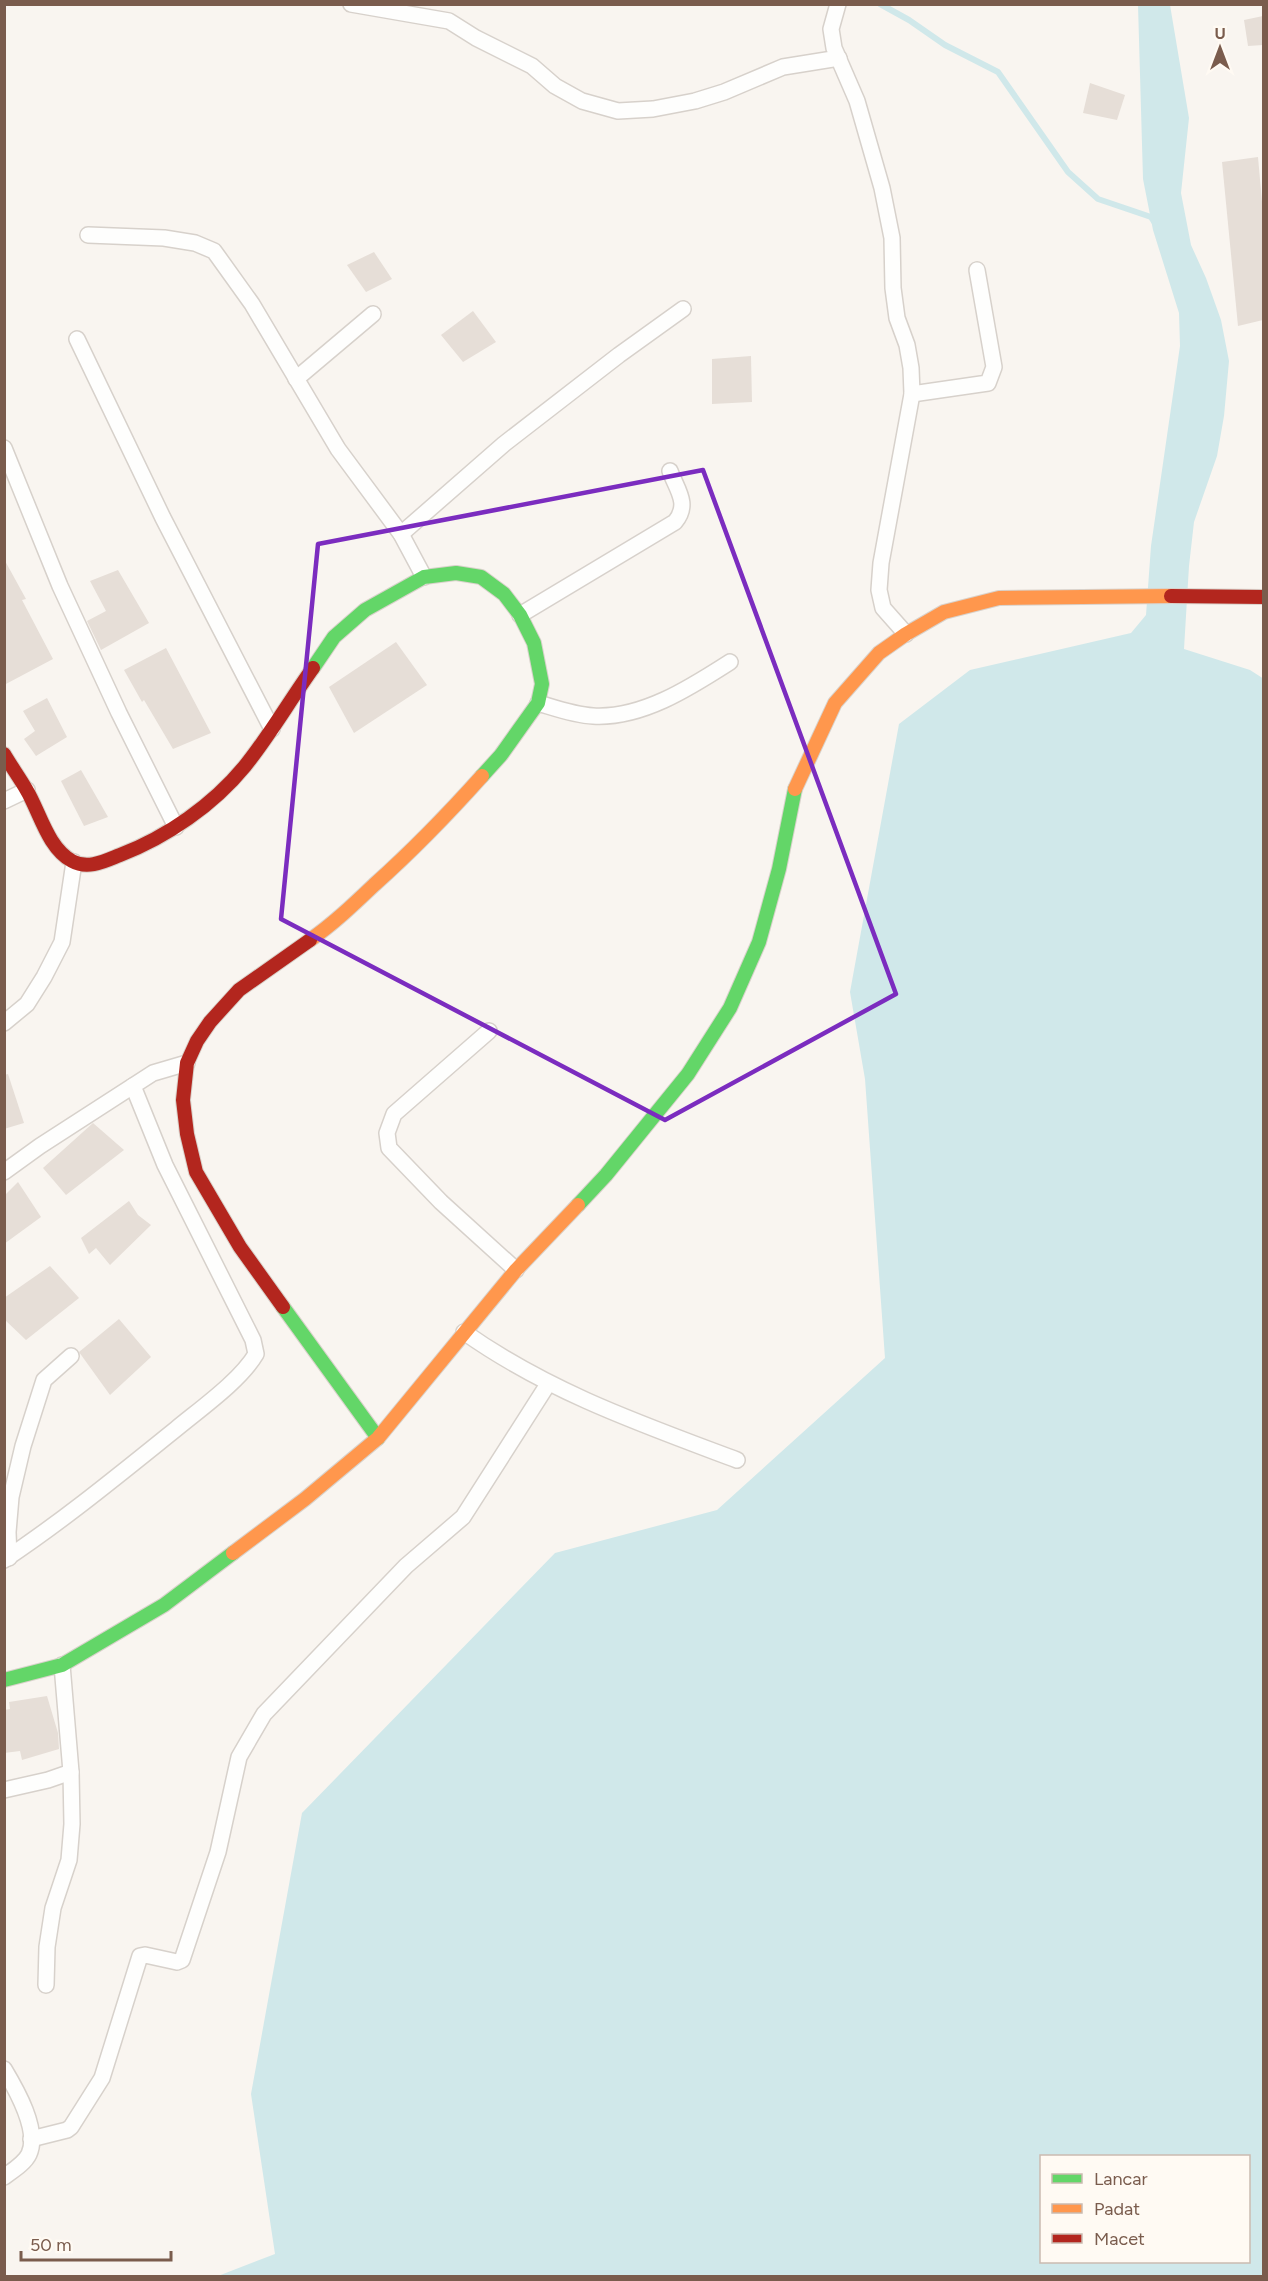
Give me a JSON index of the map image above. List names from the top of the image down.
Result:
{
  "legend": ["Lancar", "Padat", "Macet"],
  "scale_bar": "50 m",
  "north": "top"
}
